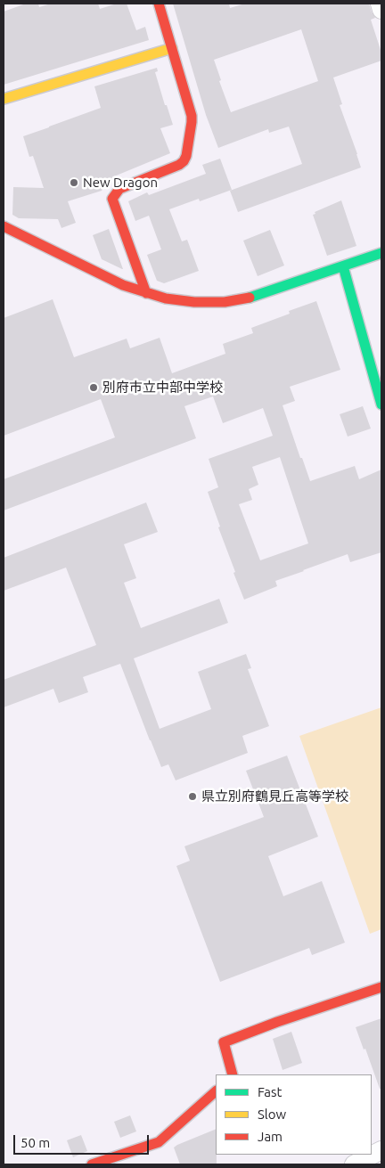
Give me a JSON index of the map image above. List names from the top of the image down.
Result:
{
  "places": ["New Dragon", "別府市立中部中学校", "県立別府鶴見丘高等学校"],
  "legend": ["Fast", "Slow", "Jam"],
  "scale_bar": "50 m"
}
